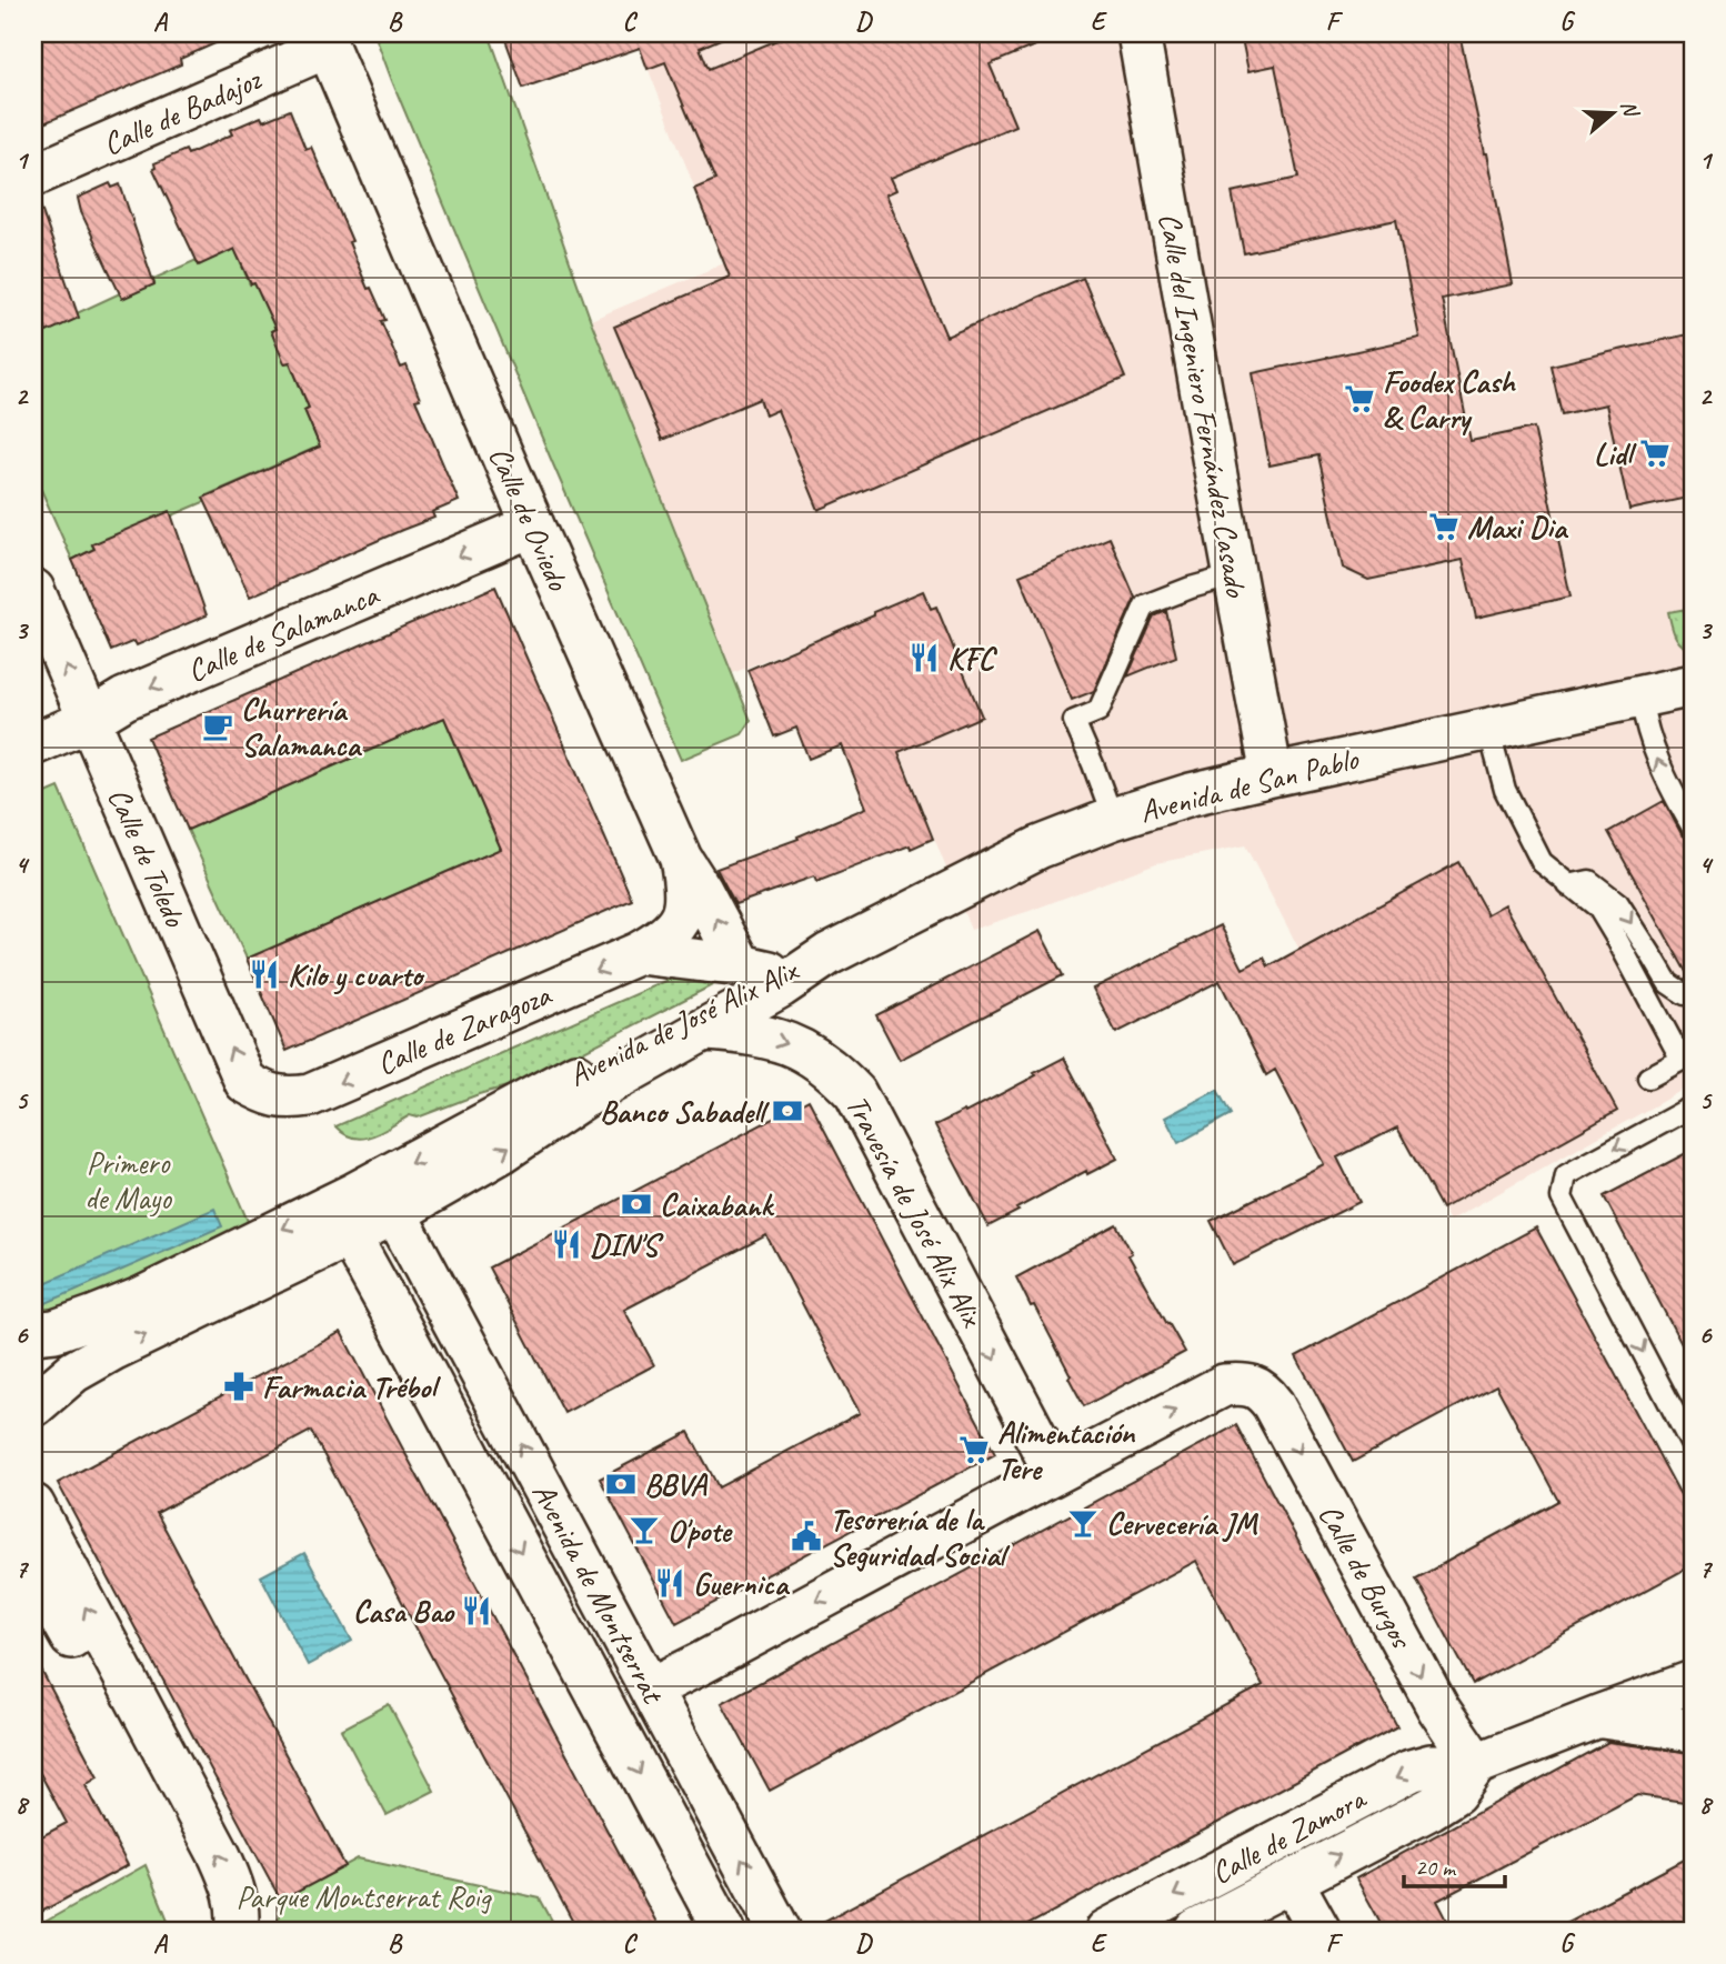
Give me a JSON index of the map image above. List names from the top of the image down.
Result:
{
  "streets": {
    "street": [
      "Calle de Badajoz",
      "Calle del Ingeniero Fernández Casado",
      "Calle de Oviedo",
      "Calle de Salamanca",
      "Avenida de San Pablo",
      "Calle de Toledo",
      "Avenida de José Alix Alix",
      "Calle de Zaragoza",
      "Travesía de José Alix Alix",
      "Calle de Burgos",
      "Avenida de Montserrat",
      "Calle de Zamora"
    ]
  },
  "crossings": [
    ["Calle de Badajoz", "Calle de Oviedo"],
    ["Calle del Ingeniero Fernández Casado", "Avenida de San Pablo"],
    ["Calle de Oviedo", "Calle de Salamanca"],
    ["Calle de Oviedo", "Avenida de José Alix Alix"],
    ["Calle de Oviedo", "Calle de Zaragoza"],
    ["Calle de Salamanca", "Calle de Toledo"],
    ["Avenida de San Pablo", "Avenida de José Alix Alix"],
    ["Calle de Toledo", "Calle de Zaragoza"],
    ["Avenida de José Alix Alix", "Travesía de José Alix Alix"],
    ["Avenida de José Alix Alix", "Avenida de Montserrat"],
    ["Travesía de José Alix Alix", "Calle de Burgos"],
    ["Calle de Burgos", "Calle de Zamora"]
  ],
  "one_way": [
    "Calle de Salamanca",
    "Calle de Toledo",
    "Calle de Zaragoza",
    "Travesía de José Alix Alix"
  ],
  "parks": ["Primero de Mayo", "Parque Montserrat Roig"],
  "places": {
    "supermarket": [
      "Foodex Cash & Carry",
      "Lidl",
      "Maxi Dia",
      "Alimentación Tere"
    ],
    "restaurant": [
      "KFC",
      "Kilo y cuarto",
      "DIN'S",
      "Guernica",
      "Casa Bao"
    ],
    "cafe": ["Churrería Salamanca"],
    "bank": ["Banco Sabadell", "Caixabank", "BBVA"],
    "pharmacy": ["Farmacia Trébol"],
    "bar": ["Cervecería JM", "O'pote"],
    "public building": ["Tesorería de la Seguridad Social"]
  },
  "scale_bar": "20 m",
  "north": "right",
  "grid": {
    "columns": [
      "A",
      "B",
      "C",
      "D",
      "E",
      "F",
      "G"
    ],
    "rows": [
      "1",
      "2",
      "3",
      "4",
      "5",
      "6",
      "7",
      "8"
    ]
  }
}
